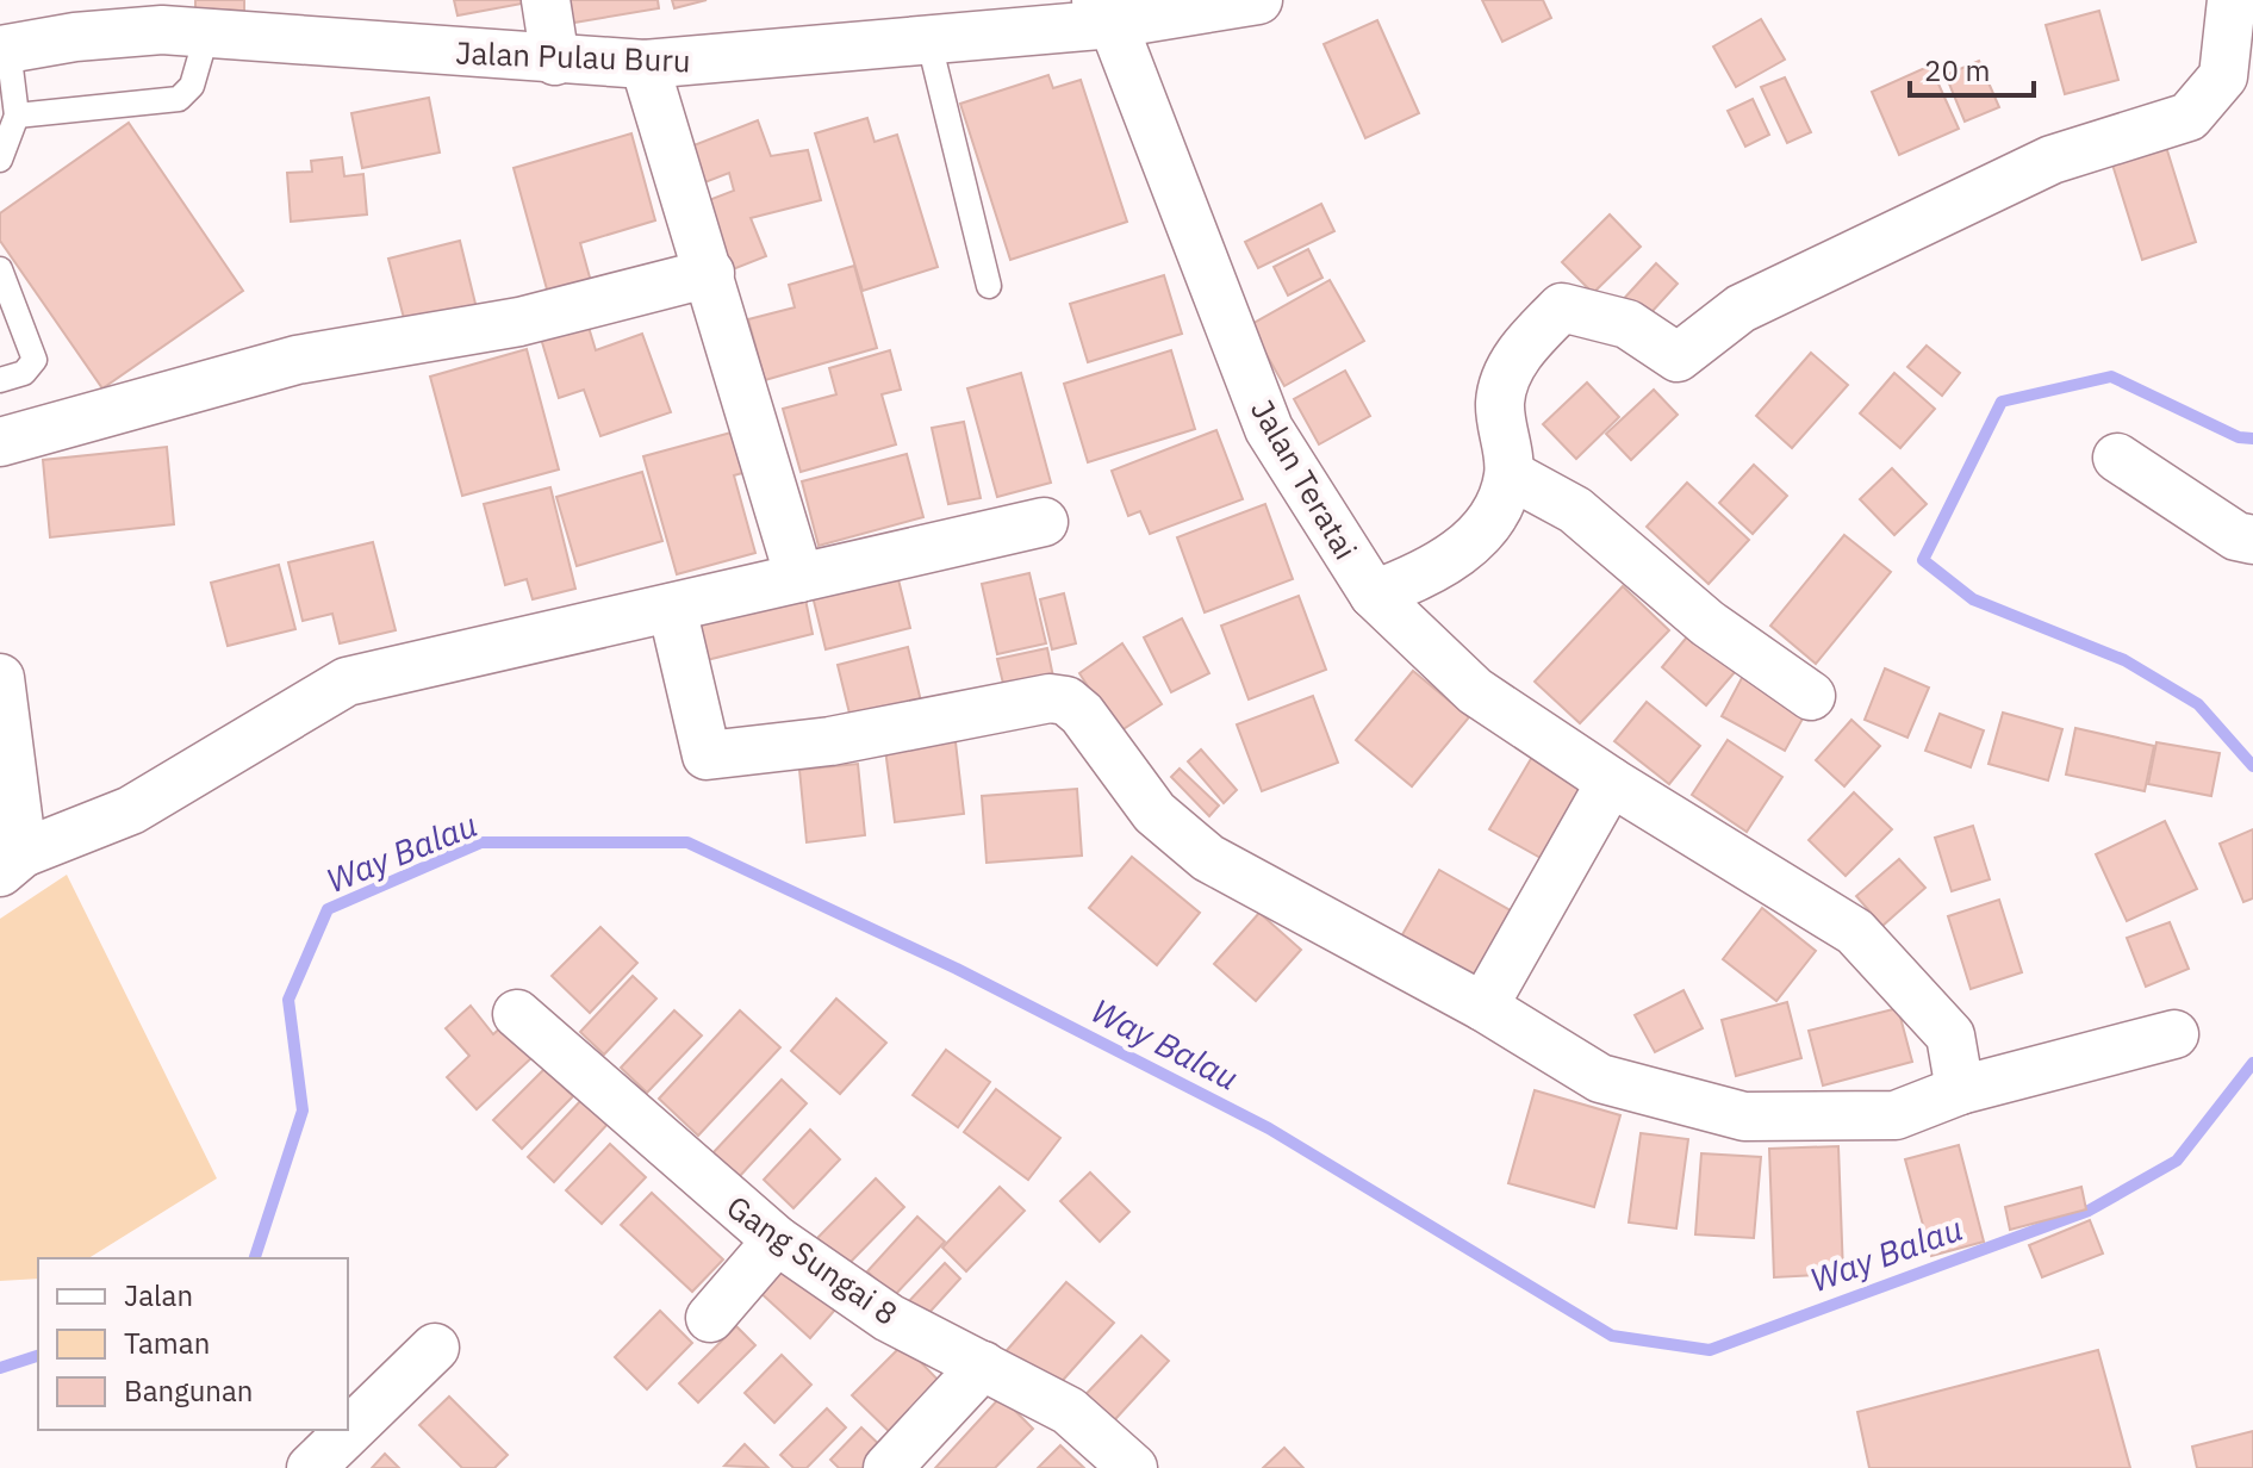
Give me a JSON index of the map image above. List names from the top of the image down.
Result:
{
  "streets": {
    "street": ["Jalan Pulau Buru", "Jalan Teratai", "Gang Sungai 8"]
  },
  "crossings": [
    ["Jalan Pulau Buru", "Jalan Teratai"]
  ],
  "water": ["Way Balau"],
  "legend": ["Jalan", "Taman", "Bangunan"],
  "scale_bar": "20 m"
}
